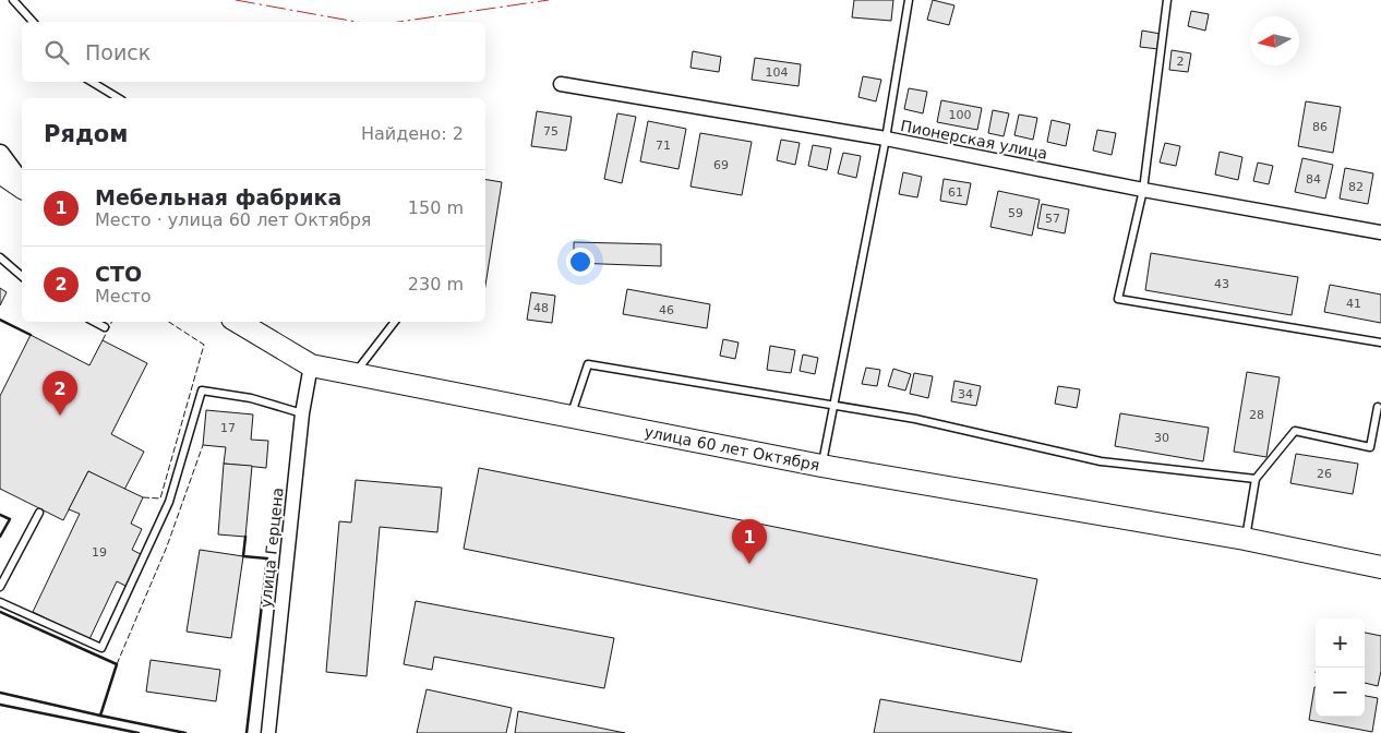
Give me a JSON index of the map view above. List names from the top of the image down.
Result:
{
  "streets": {
    "main road": ["улица 60 лет Октября"],
    "street": ["Пионерская улица", "улица Герцена"]
  },
  "crossings": [
    ["улица 60 лет Октября", "улица Герцена"]
  ],
  "house_numbers": [
    "2",
    "104",
    "100",
    "86",
    "75",
    "71",
    "69",
    "84",
    "82",
    "61",
    "59",
    "57",
    "43",
    "41",
    "48",
    "46",
    "34",
    "28",
    "17",
    "30",
    "26",
    "19"
  ],
  "north": "left",
  "page": {
    "search": "Поиск",
    "heading": ["Рядом", "Найдено: 2"],
    "list": [
      {
        "mark": "1",
        "name": "Мебельная фабрика",
        "note": "Место · улица 60 лет Октября",
        "value": "150 m"
      },
      {
        "mark": "2",
        "name": "СТО",
        "note": "Место",
        "value": "230 m"
      }
    ],
    "pins": ["2", "1"],
    "map_buttons": ["+", "−"]
  }
}
